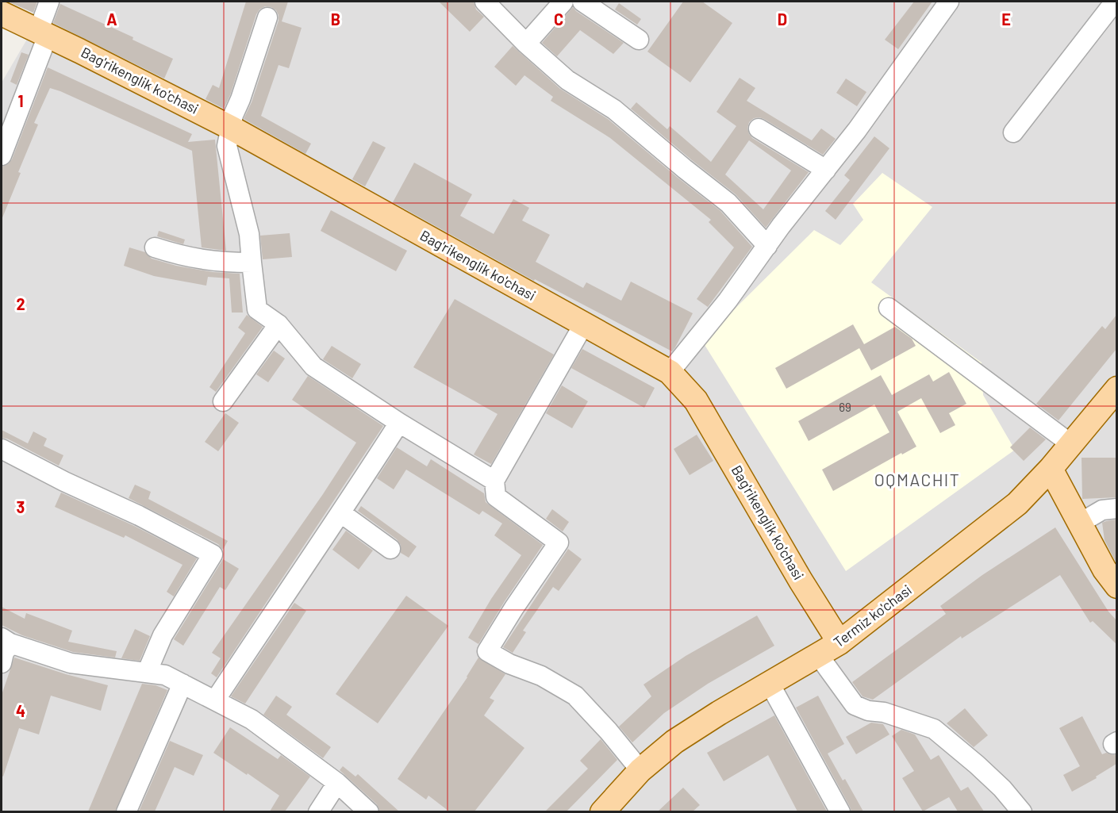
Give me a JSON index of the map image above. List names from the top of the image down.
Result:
{
  "streets": {
    "main road": ["Bag'rikenglik ko'chasi", "Termiz ko'chasi"]
  },
  "crossings": [
    ["Bag'rikenglik ko'chasi", "Termiz ko'chasi"]
  ],
  "districts": ["OQMACHIT"],
  "house_numbers": ["69"],
  "grid": {
    "columns": [
      "A",
      "B",
      "C",
      "D",
      "E"
    ],
    "rows": [
      "1",
      "2",
      "3",
      "4"
    ]
  }
}
